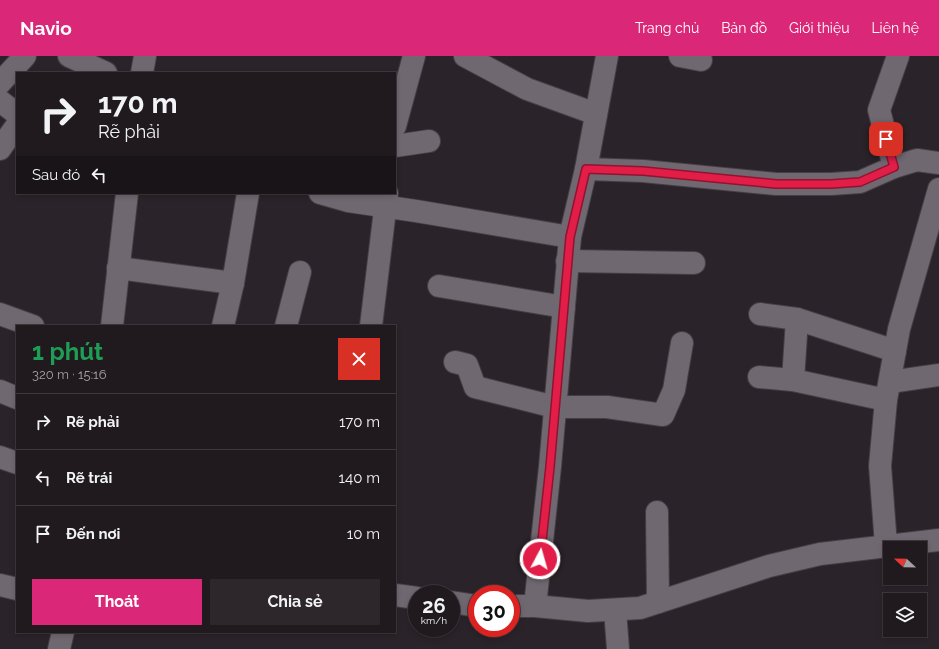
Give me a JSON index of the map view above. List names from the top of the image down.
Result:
{
  "north": "left",
  "page": {
    "header": "Navio",
    "nav": [
      "Trang chủ",
      "Bản đồ",
      "Giới thiệu",
      "Liên hệ"
    ],
    "turn": ["170 m", "Rẽ phải"],
    "then": "Sau đó",
    "heading": ["1 phút", "320 m · 15:16"],
    "list": [
      {
        "name": "Rẽ phải",
        "value": "170 m"
      },
      {
        "name": "Rẽ trái",
        "value": "140 m"
      },
      {
        "name": "Đến nơi",
        "value": "10 m"
      }
    ],
    "buttons": ["Thoát", "Chia sẻ"],
    "speed": "26 km/h",
    "limit": "30"
  }
}
